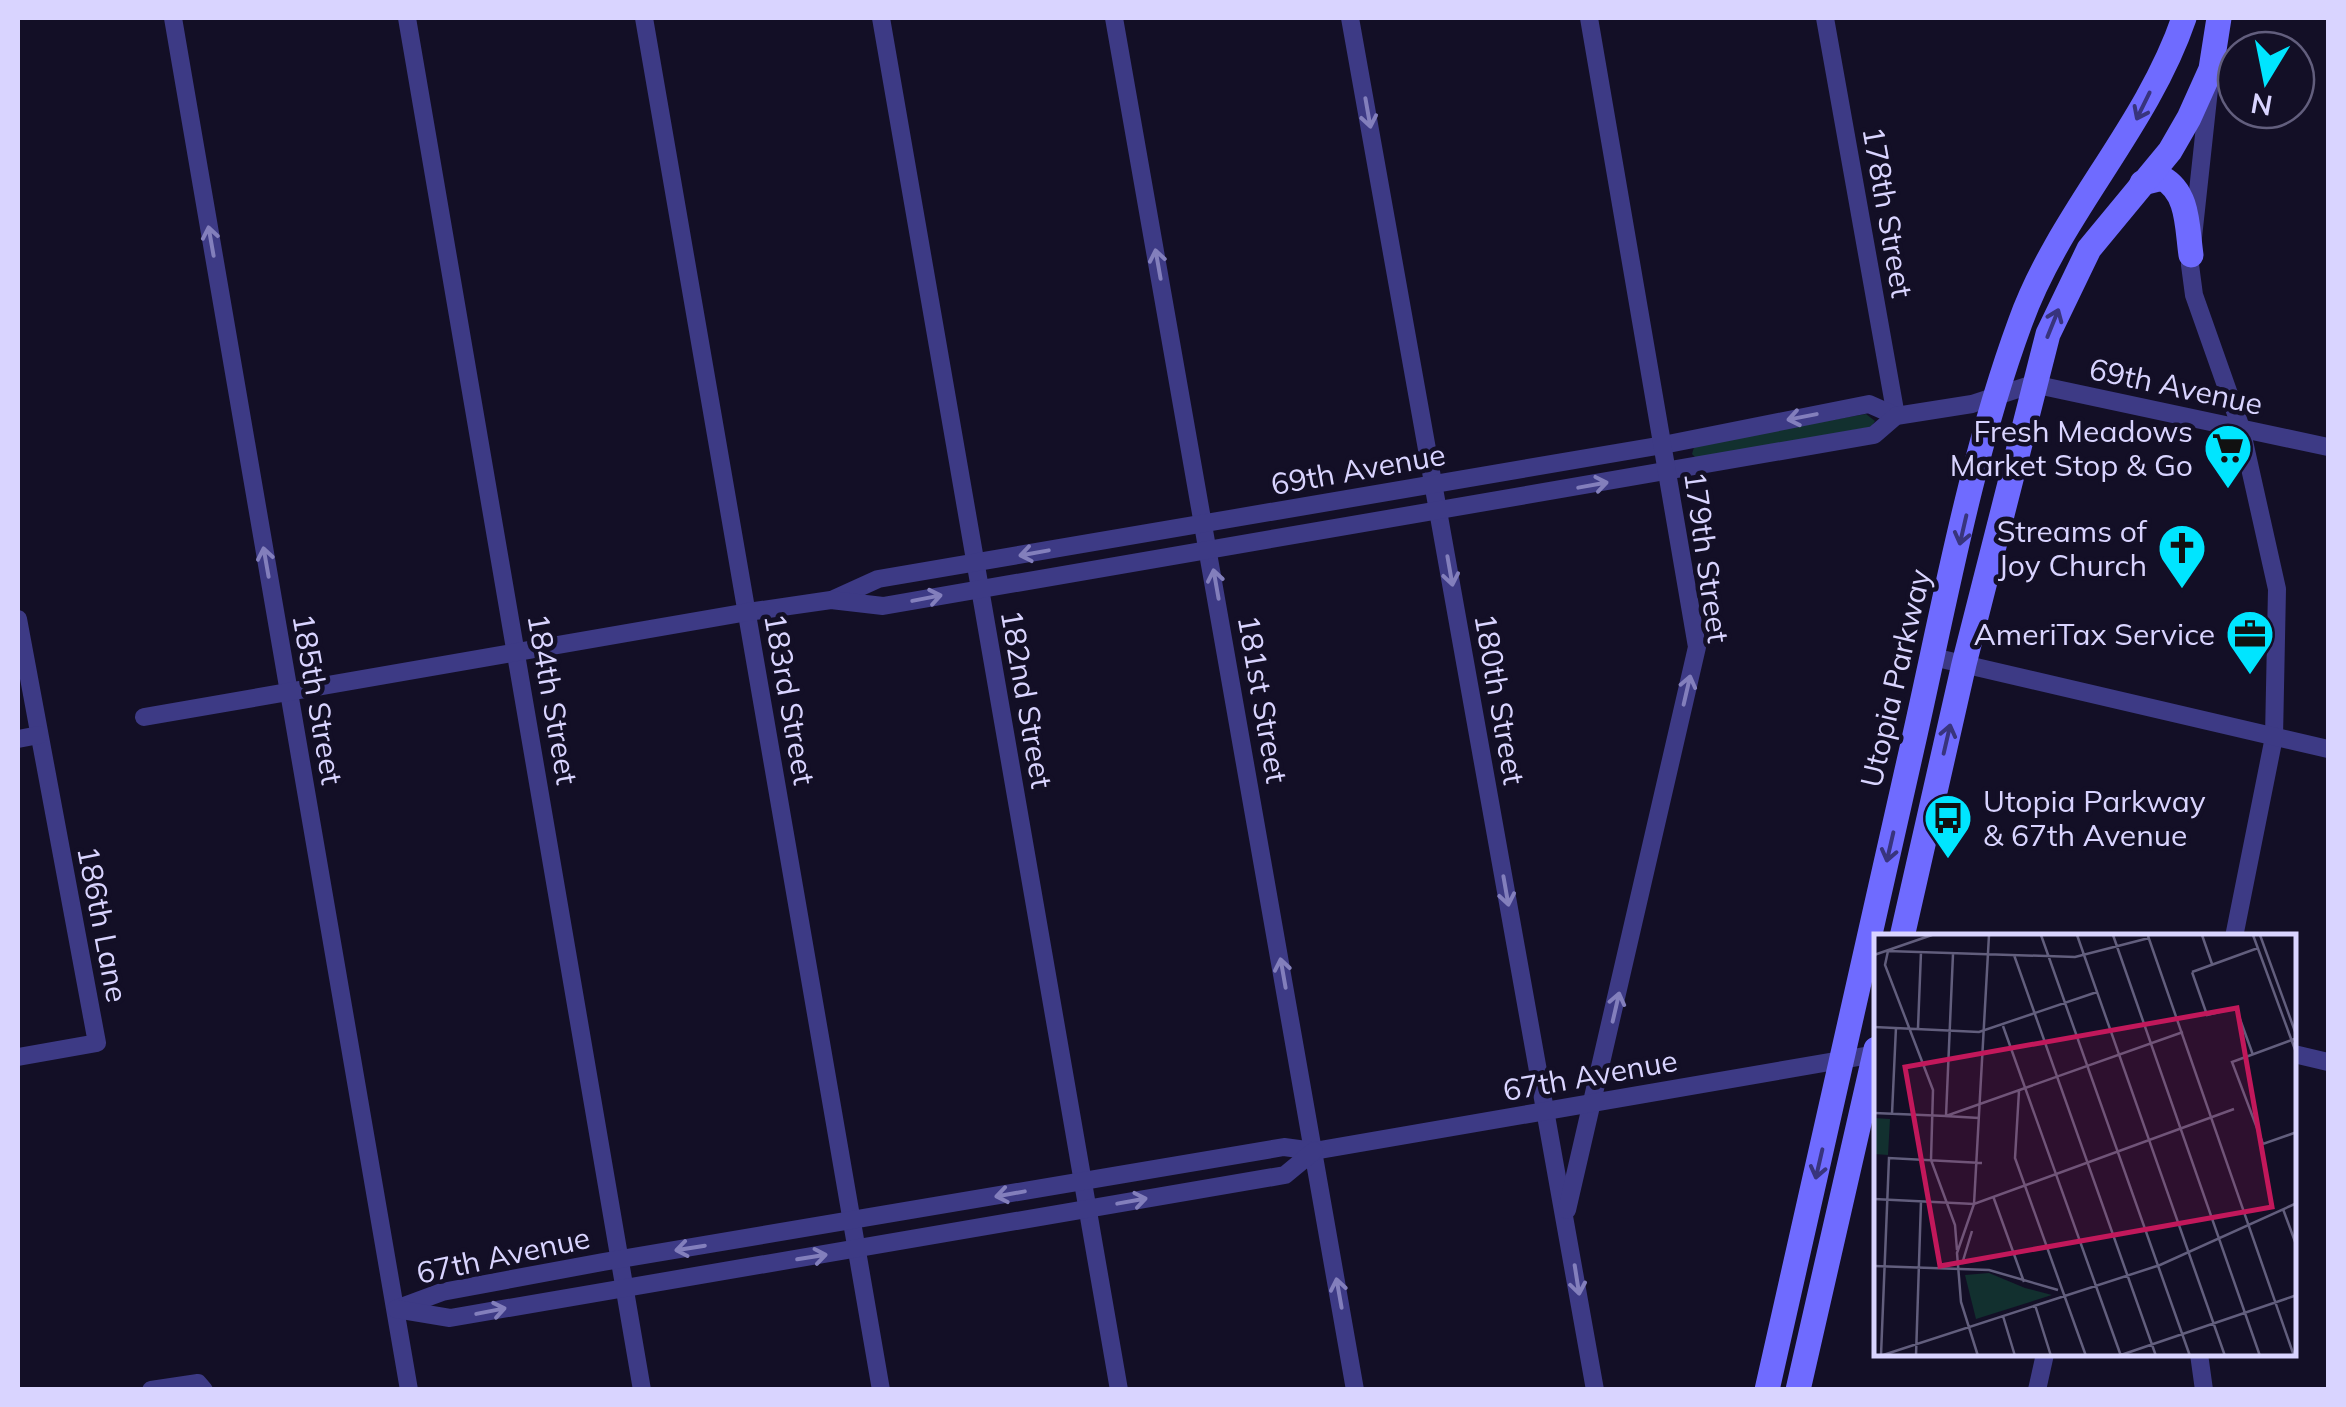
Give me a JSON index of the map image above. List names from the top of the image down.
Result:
{
  "streets": {
    "main road": ["Utopia Parkway"],
    "street": [
      "178th Street",
      "69th Avenue",
      "179th Street",
      "185th Street",
      "184th Street",
      "183rd Street",
      "182nd Street",
      "181st Street",
      "180th Street",
      "186th Lane",
      "67th Avenue"
    ]
  },
  "crossings": [
    ["178th Street", "69th Avenue"],
    ["69th Avenue", "179th Street"],
    ["69th Avenue", "Utopia Parkway"],
    ["69th Avenue", "185th Street"],
    ["69th Avenue", "184th Street"],
    ["69th Avenue", "183rd Street"],
    ["69th Avenue", "182nd Street"],
    ["69th Avenue", "181st Street"],
    ["69th Avenue", "180th Street"],
    ["179th Street", "180th Street"],
    ["179th Street", "67th Avenue"],
    ["Utopia Parkway", "67th Avenue"],
    ["185th Street", "67th Avenue"],
    ["184th Street", "67th Avenue"],
    ["183rd Street", "67th Avenue"],
    ["182nd Street", "67th Avenue"],
    ["181st Street", "67th Avenue"],
    ["180th Street", "67th Avenue"]
  ],
  "one_way": [
    "179th Street",
    "185th Street",
    "181st Street",
    "180th Street"
  ],
  "places": {
    "supermarket": ["Fresh Meadows Market Stop & Go"],
    "church": ["Streams of Joy Church"],
    "office": ["AmeriTax Service"],
    "bus stop": ["Utopia Parkway & 67th Avenue"]
  },
  "north": "bottom"
}
